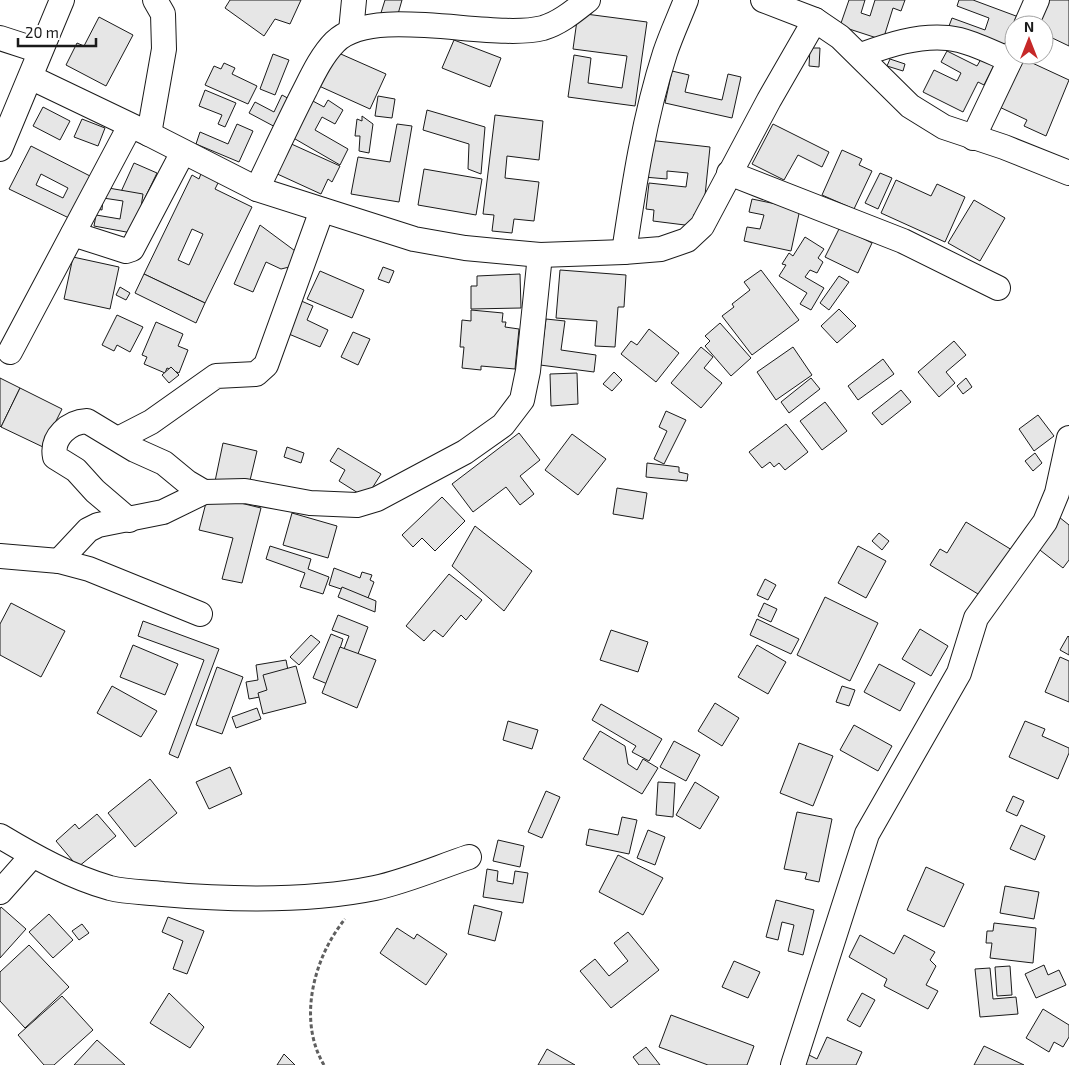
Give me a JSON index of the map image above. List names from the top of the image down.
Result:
{
  "scale_bar": "20 m",
  "north": "top"
}
